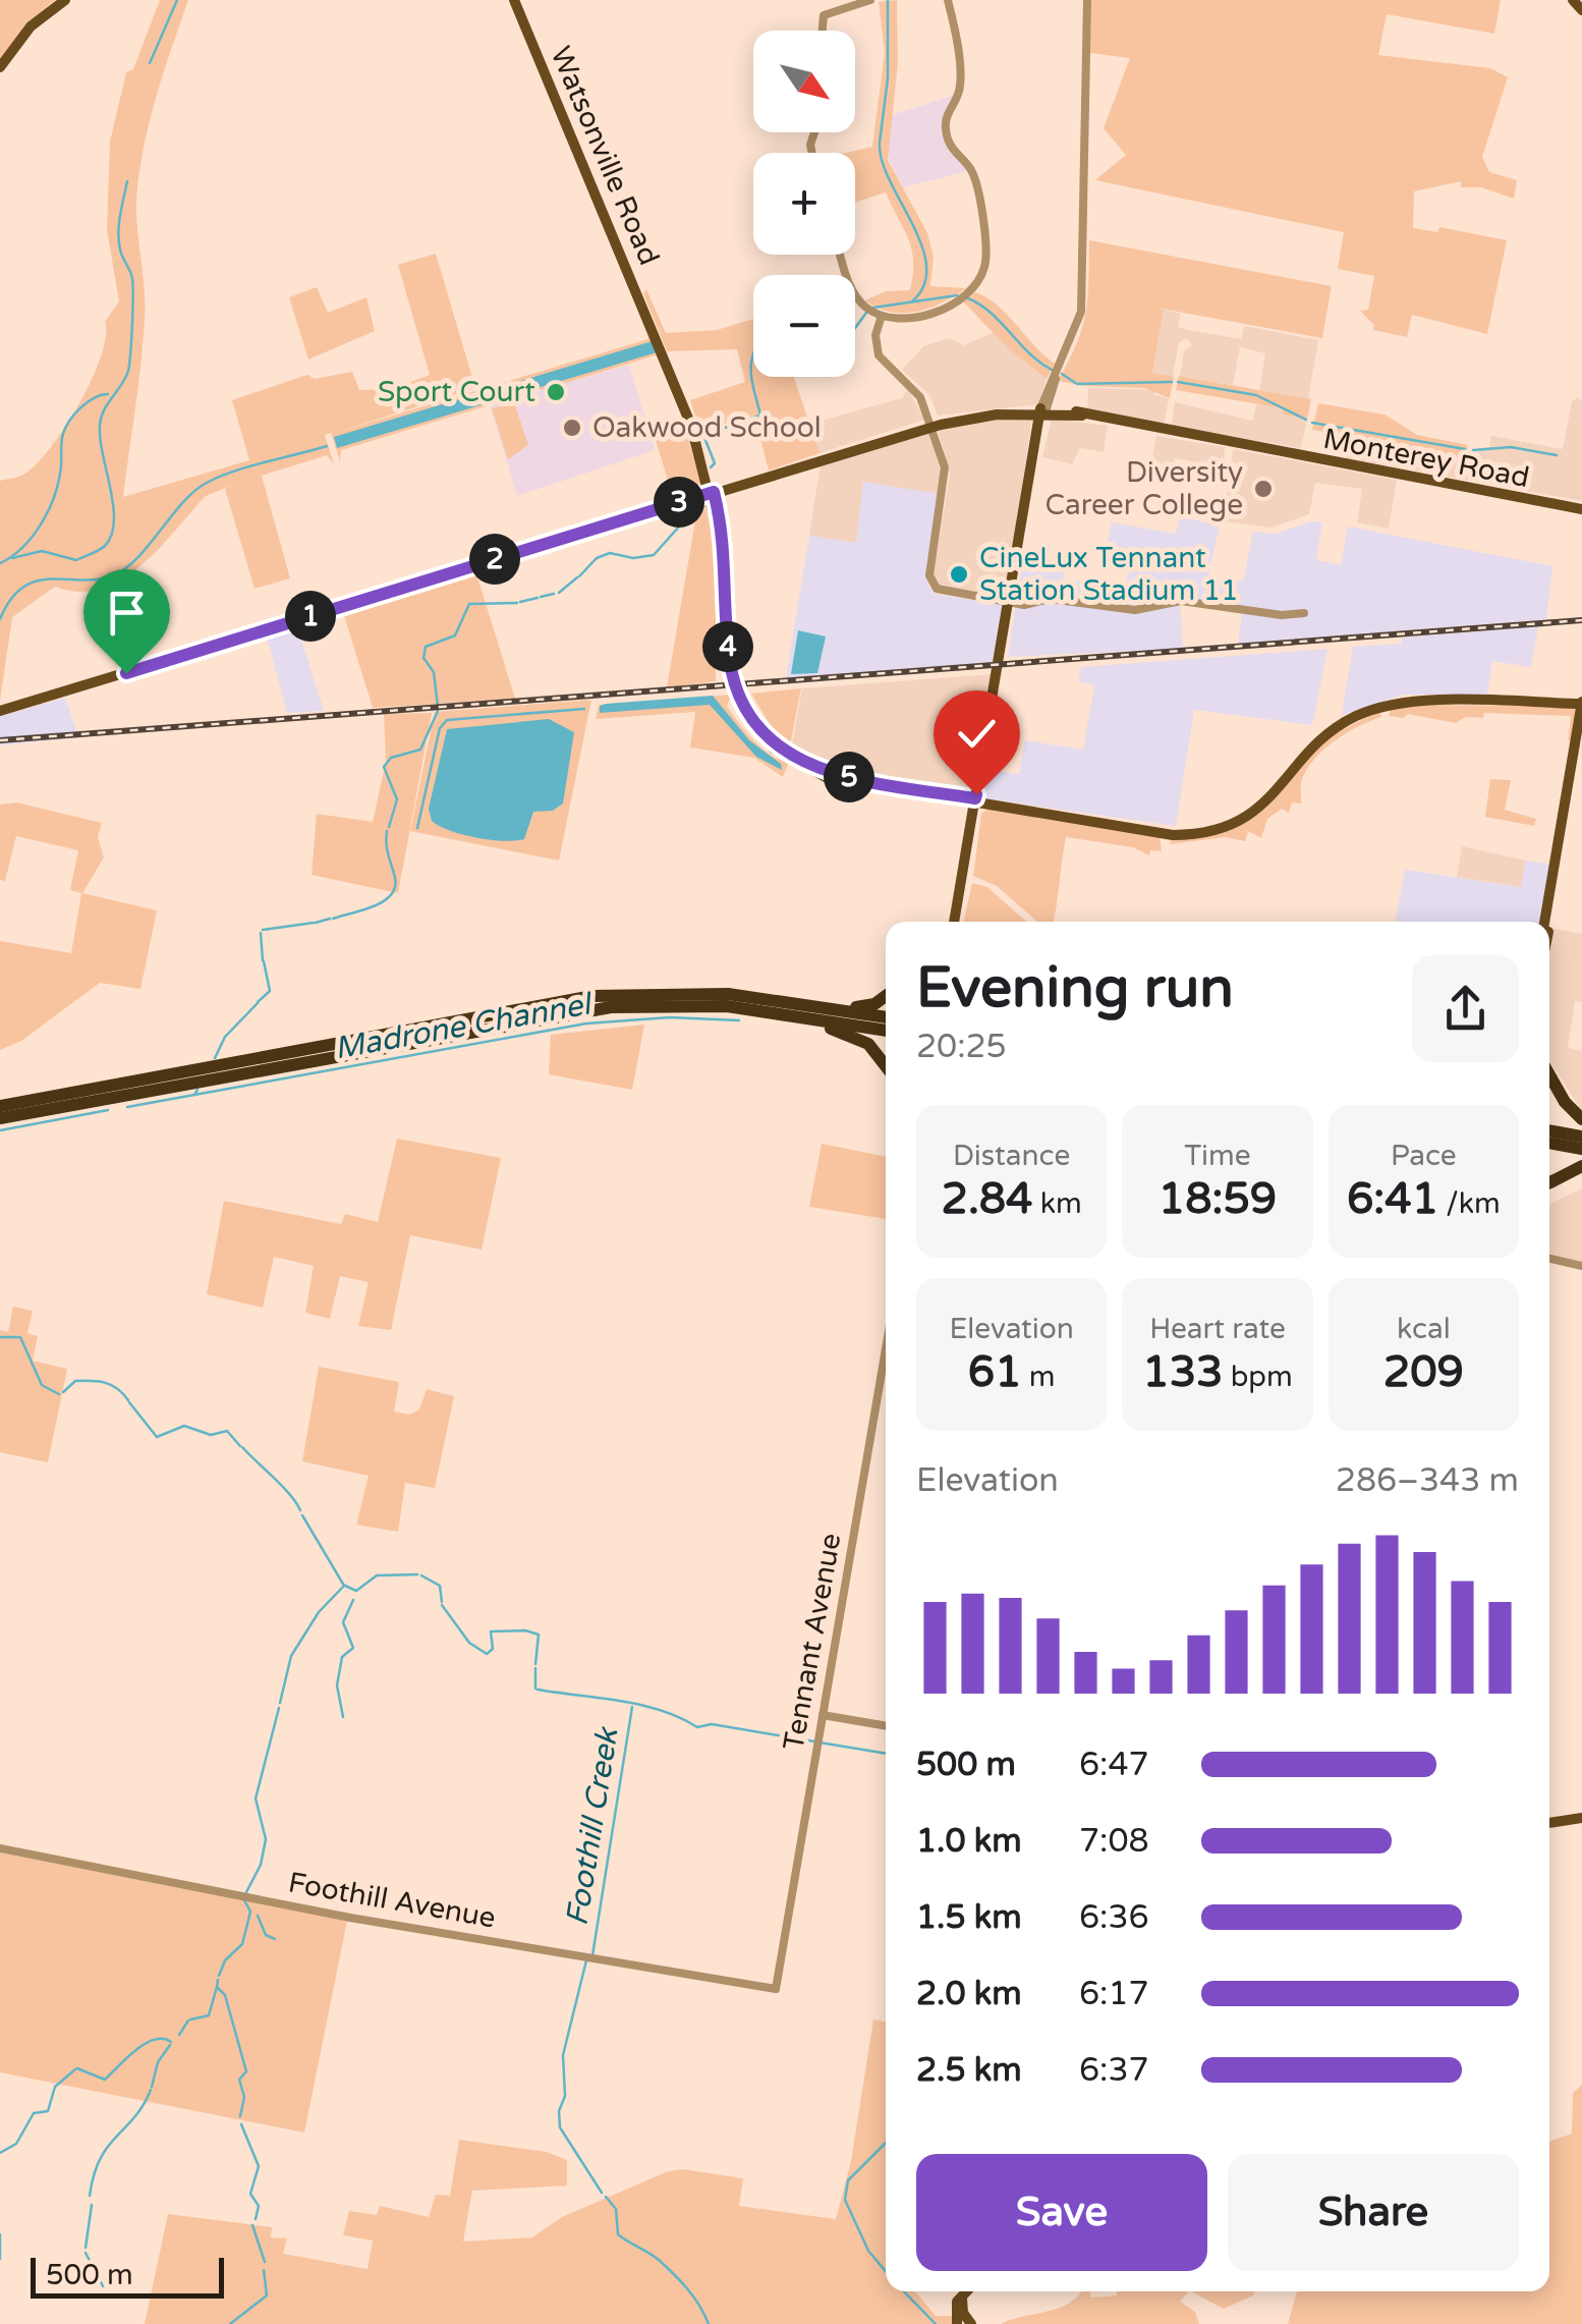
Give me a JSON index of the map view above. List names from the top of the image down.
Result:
{
  "streets": {
    "main road": ["Watsonville Road", "Monterey Road"],
    "street": ["Tennant Avenue", "Foothill Avenue"]
  },
  "crossings": [
    ["Watsonville Road", "Monterey Road"],
    ["Tennant Avenue", "Foothill Avenue"]
  ],
  "water": ["Madrone Channel", "Foothill Creek"],
  "places": [
    "Sport Court",
    "Oakwood School",
    "Diversity Career College",
    "CineLux Tennant Station Stadium 11"
  ],
  "scale_bar": "500 m",
  "north": "bottom right",
  "page": {
    "map_buttons": ["+", "−"],
    "pins": [
      "3",
      "2",
      "1",
      "4",
      "5"
    ],
    "heading": ["Evening run", "20:25"],
    "stats": [
      ["Distance", "2.84 km"],
      ["Time", "18:59"],
      ["Pace", "6:41 /km"],
      ["Elevation", "61 m"],
      ["Heart rate", "133 bpm"],
      ["kcal", "209"]
    ],
    "chart": ["Elevation", "286–343 m"],
    "list": [
      {
        "name": "500 m",
        "note": "6:47"
      },
      {
        "name": "1.0 km",
        "note": "7:08"
      },
      {
        "name": "1.5 km",
        "note": "6:36"
      },
      {
        "name": "2.0 km",
        "note": "6:17"
      },
      {
        "name": "2.5 km",
        "note": "6:37"
      }
    ],
    "buttons": ["Save", "Share"],
    "scale": "500 m"
  }
}
